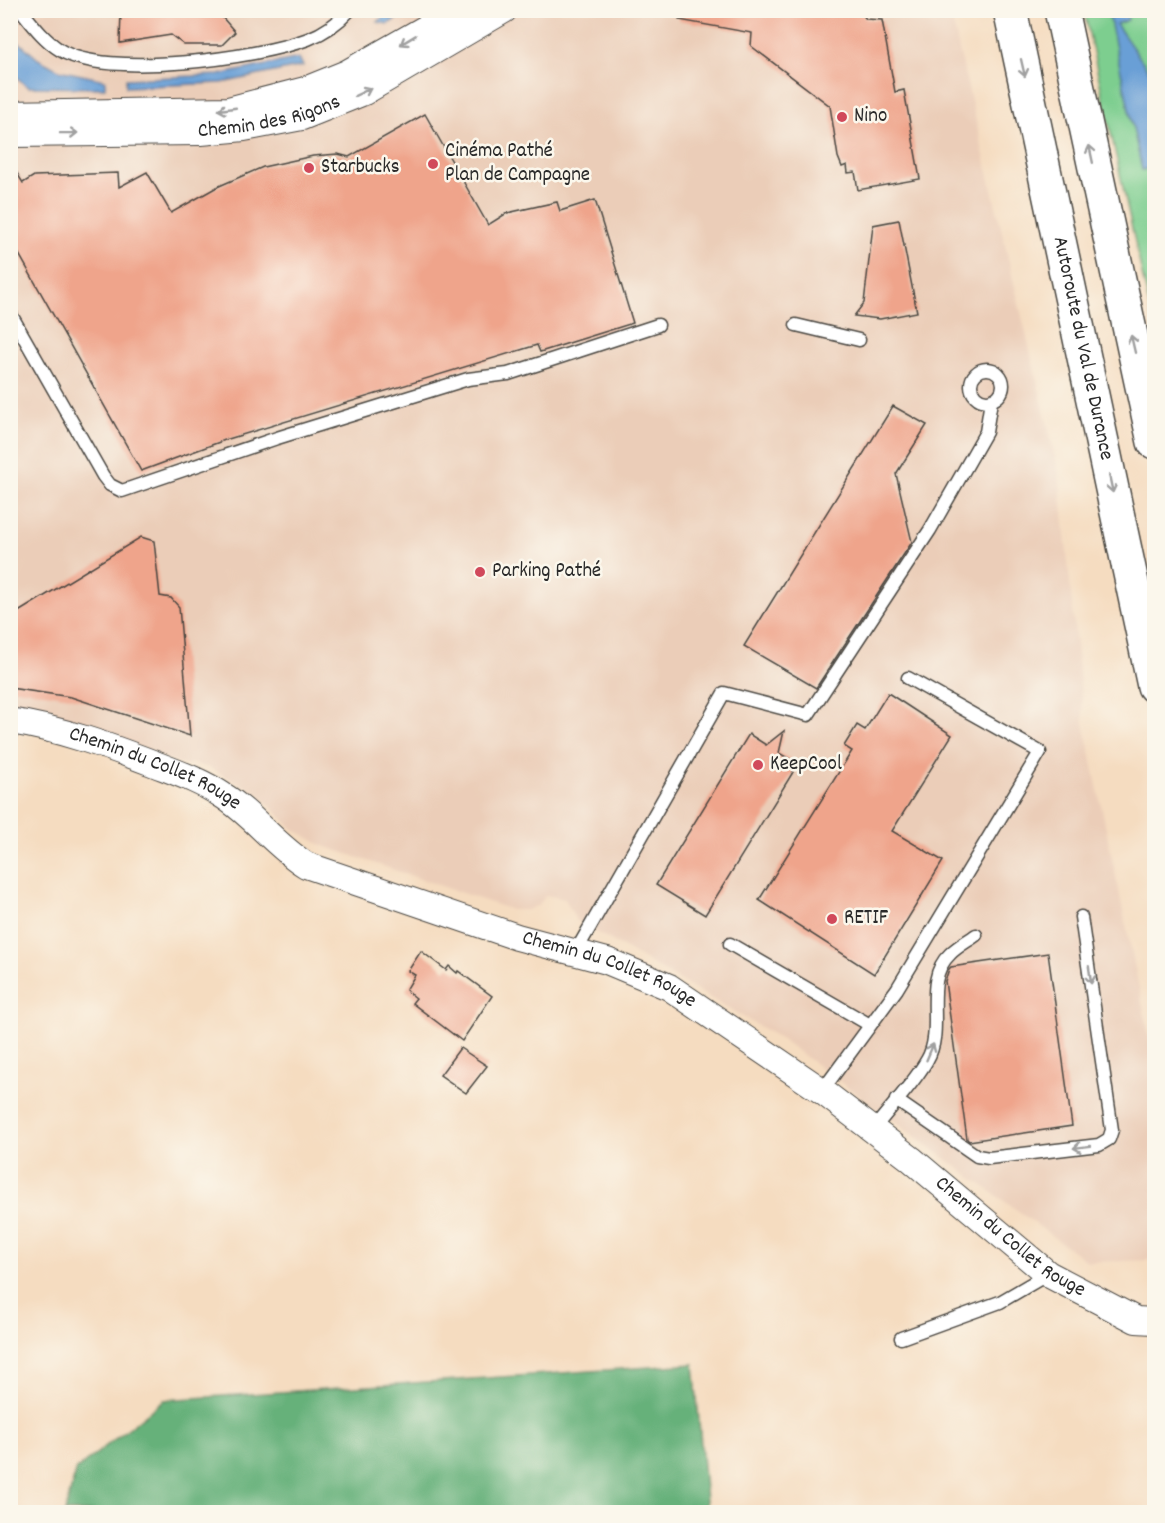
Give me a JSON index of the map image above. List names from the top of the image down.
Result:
{
  "streets": {
    "highway": ["Autoroute du Val de Durance"],
    "street": ["Chemin des Rigons", "Chemin du Collet Rouge"]
  },
  "places": [
    "Nino",
    "Cinéma Pathé Plan de Campagne",
    "Starbucks",
    "Parking Pathé",
    "KeepCool",
    "RETIF"
  ]
}
